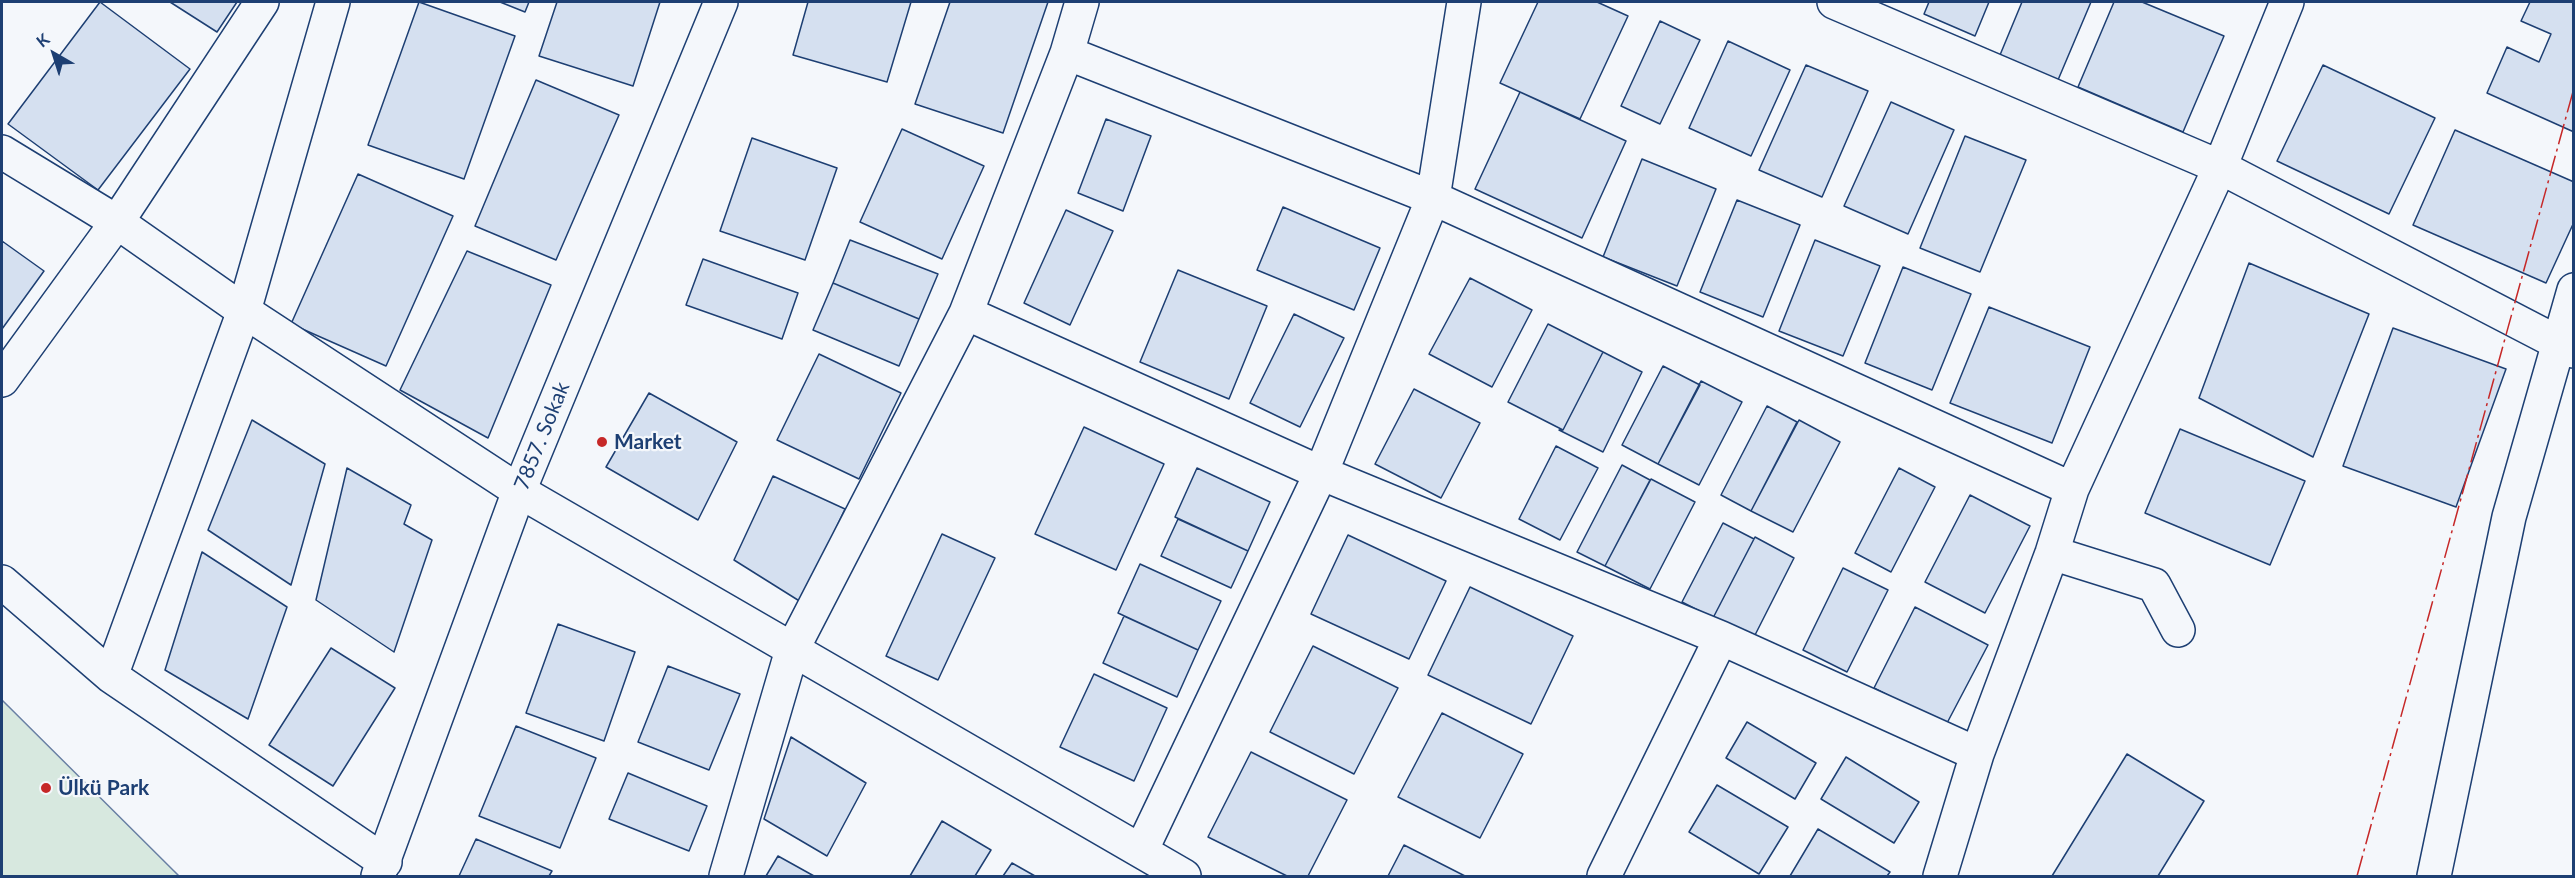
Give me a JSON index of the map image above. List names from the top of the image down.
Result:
{
  "streets": {
    "street": ["7857. Sokak"]
  },
  "places": ["Market", "Ülkü Park"],
  "north": "top left"
}
